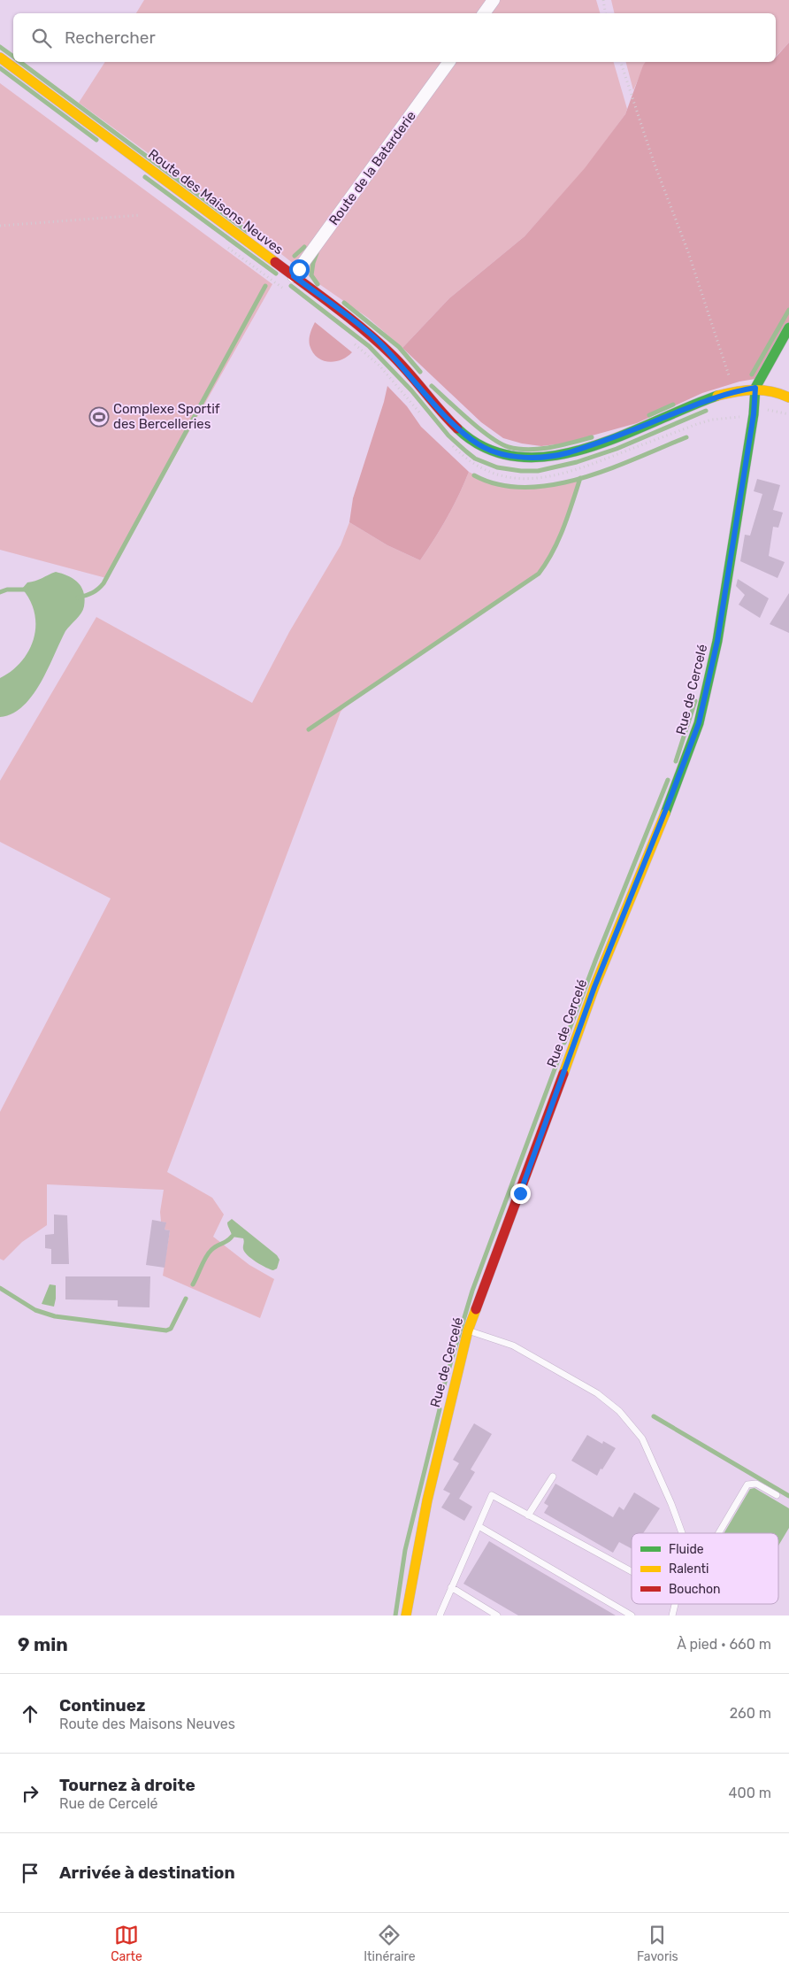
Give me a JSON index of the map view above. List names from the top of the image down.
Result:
{
  "streets": {
    "street": ["Route de la Batarderie", "Route des Maisons Neuves", "Rue de Cercelé"]
  },
  "crossings": [
    ["Route de la Batarderie", "Route des Maisons Neuves"],
    ["Route des Maisons Neuves", "Rue de Cercelé"]
  ],
  "places": {
    "sports": ["Complexe Sportif des Bercelleries"]
  },
  "legend": ["Fluide", "Ralenti", "Bouchon"],
  "page": {
    "search": "Rechercher",
    "heading": ["9 min", "À pied · 660 m"],
    "list": [
      ["Continuez", "Route des Maisons Neuves", "260 m"],
      ["Tournez à droite", "Rue de Cercelé", "400 m"],
      "Arrivée à destination"
    ],
    "nav": ["Carte", "Itinéraire", "Favoris"]
  }
}
